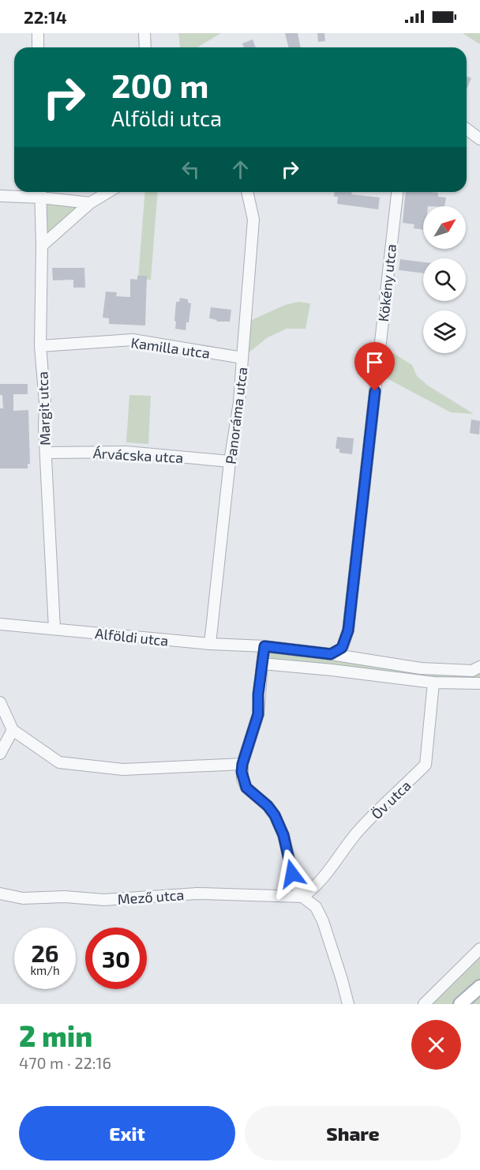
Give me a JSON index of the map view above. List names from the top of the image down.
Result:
{
  "streets": {
    "street": [
      "Kökény utca",
      "Kamilla utca",
      "Margit utca",
      "Panoráma utca",
      "Árvácska utca",
      "Alföldi utca",
      "Öv utca",
      "Mező utca"
    ]
  },
  "crossings": [
    ["Kökény utca", "Alföldi utca"],
    ["Kamilla utca", "Margit utca"],
    ["Kamilla utca", "Panoráma utca"],
    ["Margit utca", "Árvácska utca"],
    ["Margit utca", "Alföldi utca"],
    ["Panoráma utca", "Árvácska utca"],
    ["Panoráma utca", "Alföldi utca"],
    ["Öv utca", "Mező utca"]
  ],
  "north": "top right",
  "page": {
    "status": "22:14",
    "turn": ["200 m", "Alföldi utca"],
    "speed": "26 km/h",
    "limit": "30",
    "heading": ["2 min", "470 m · 22:16"],
    "buttons": ["Exit", "Share"]
  }
}
